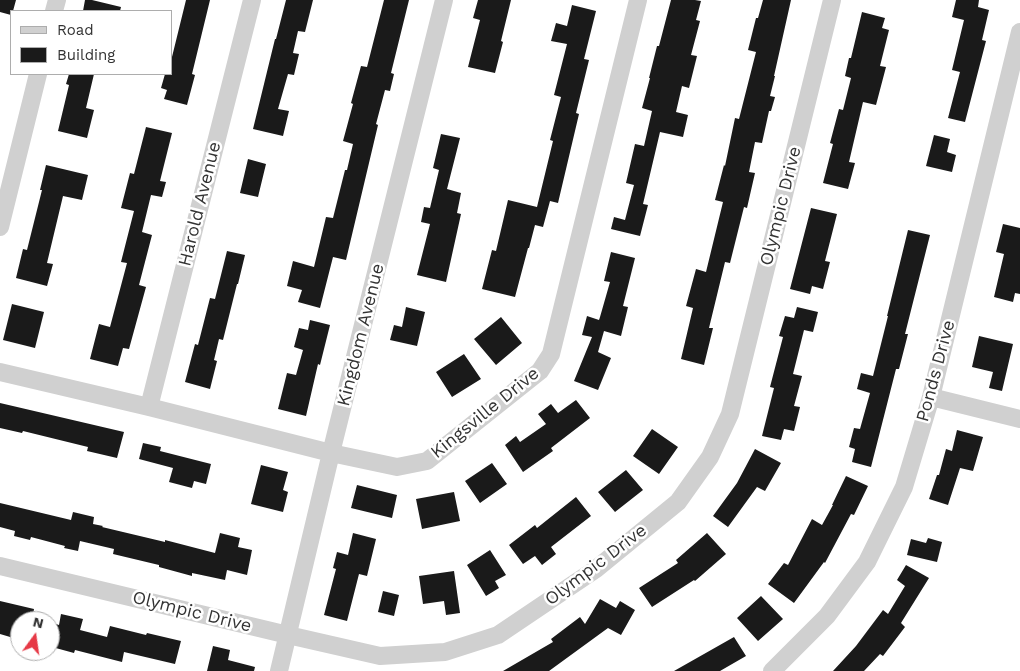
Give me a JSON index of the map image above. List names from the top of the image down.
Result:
{
  "streets": {
    "street": [
      "Harold Avenue",
      "Olympic Drive",
      "Kingdom Avenue",
      "Ponds Drive",
      "Kingsville Drive"
    ]
  },
  "crossings": [
    ["Harold Avenue", "Kingsville Drive"],
    ["Olympic Drive", "Kingdom Avenue"],
    ["Kingdom Avenue", "Kingsville Drive"]
  ],
  "legend": ["Road", "Building"],
  "north": "top"
}
